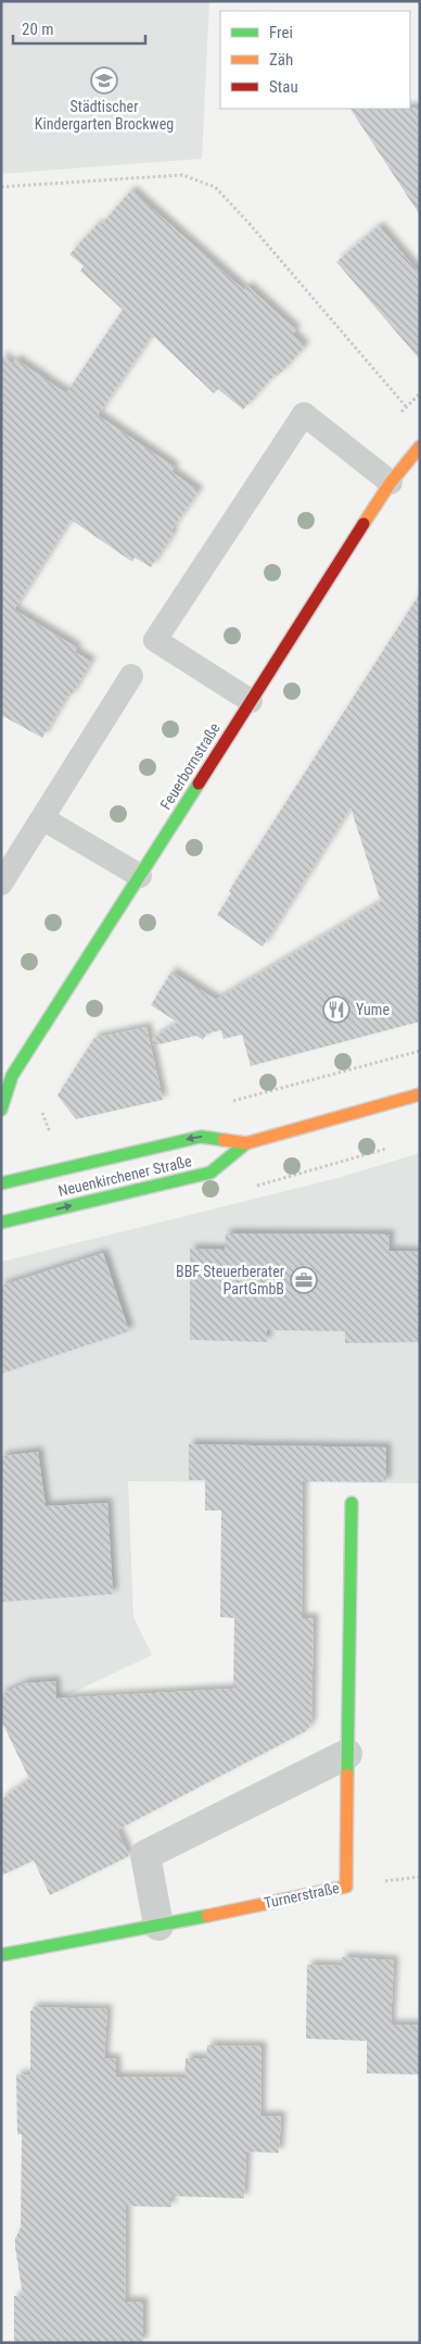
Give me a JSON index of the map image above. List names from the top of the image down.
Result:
{
  "streets": {
    "main road": ["Feuerbornstraße", "Neuenkirchener Straße", "Turnerstraße"]
  },
  "places": {
    "school or university": ["Städtischer Kindergarten Brockweg"],
    "restaurant": ["Yume"],
    "office": ["BBF Steuerberater PartGmbB"]
  },
  "legend": ["Frei", "Zäh", "Stau"],
  "scale_bar": "20 m"
}
